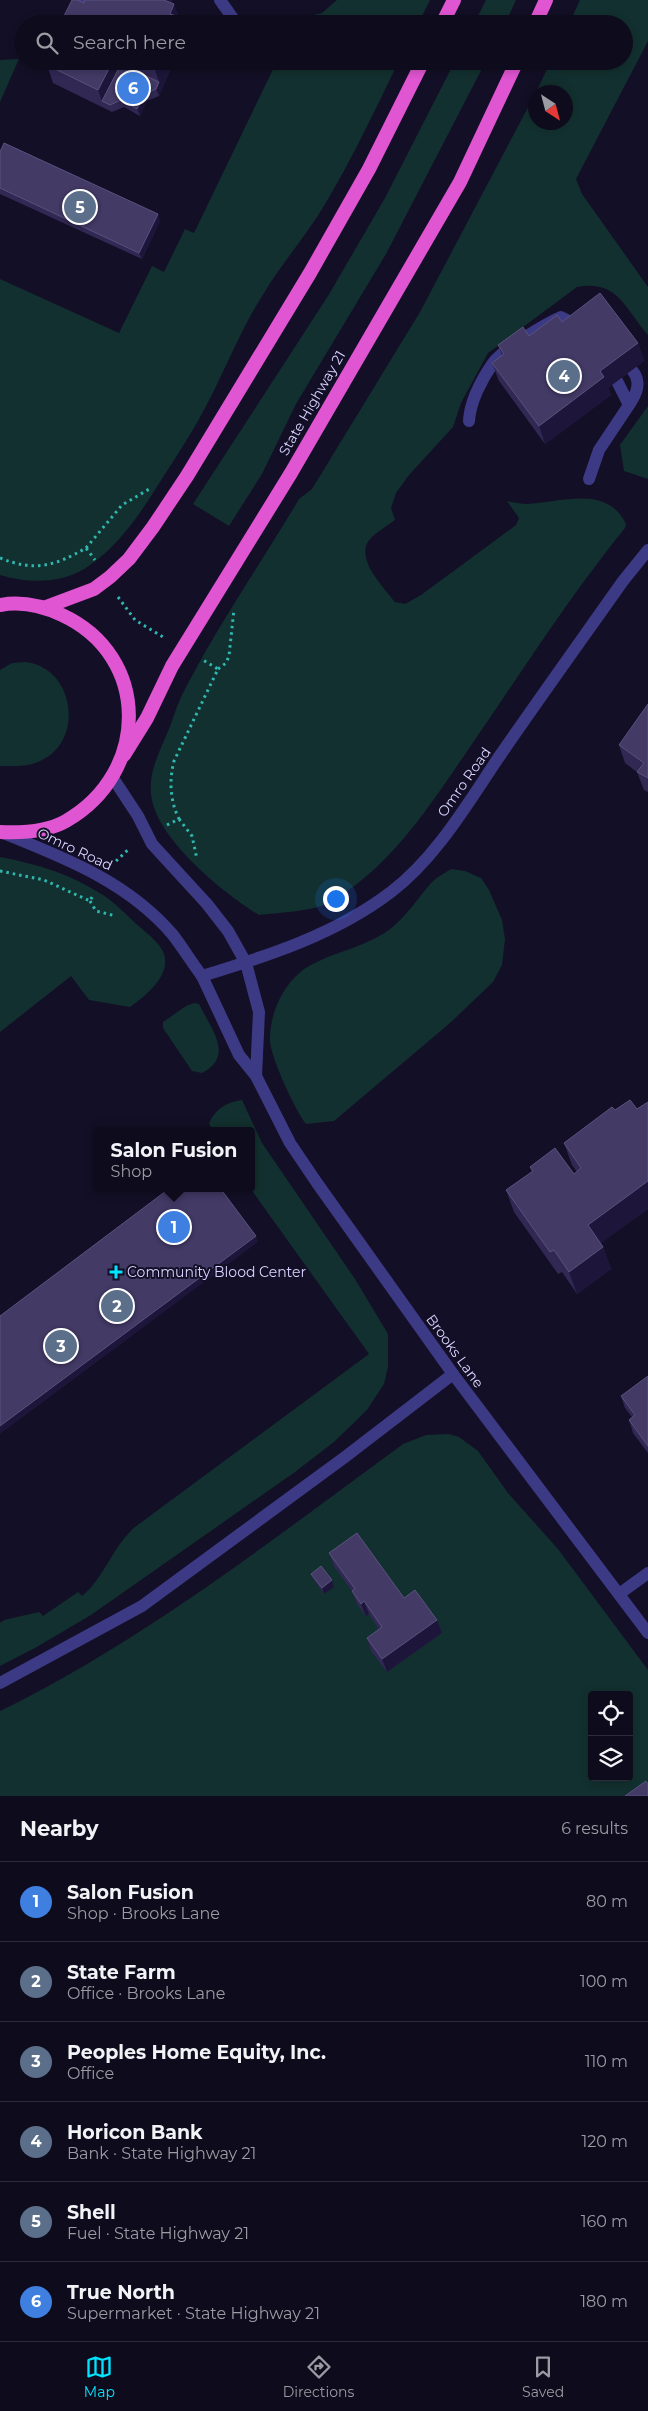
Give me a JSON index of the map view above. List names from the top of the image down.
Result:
{
  "streets": {
    "highway": ["State Highway 21"],
    "street": ["Omro Road", "Brooks Lane"]
  },
  "crossings": [
    ["Omro Road", "Brooks Lane"]
  ],
  "places": {
    "health": ["Community Blood Center"]
  },
  "north": "bottom right",
  "page": {
    "search": "Search here",
    "pins": [
      "6",
      "5",
      "4",
      "1",
      "2",
      "3"
    ],
    "popup": ["Salon Fusion", "Shop"],
    "heading": ["Nearby", "6 results"],
    "list": [
      {
        "mark": "1",
        "name": "Salon Fusion",
        "note": "Shop · Brooks Lane",
        "value": "80 m"
      },
      {
        "mark": "2",
        "name": "State Farm",
        "note": "Office · Brooks Lane",
        "value": "100 m"
      },
      {
        "mark": "3",
        "name": "Peoples Home Equity, Inc.",
        "note": "Office",
        "value": "110 m"
      },
      {
        "mark": "4",
        "name": "Horicon Bank",
        "note": "Bank · State Highway 21",
        "value": "120 m"
      },
      {
        "mark": "5",
        "name": "Shell",
        "note": "Fuel · State Highway 21",
        "value": "160 m"
      },
      {
        "mark": "6",
        "name": "True North",
        "note": "Supermarket · State Highway 21",
        "value": "180 m"
      }
    ],
    "nav": ["Map", "Directions", "Saved"]
  }
}
